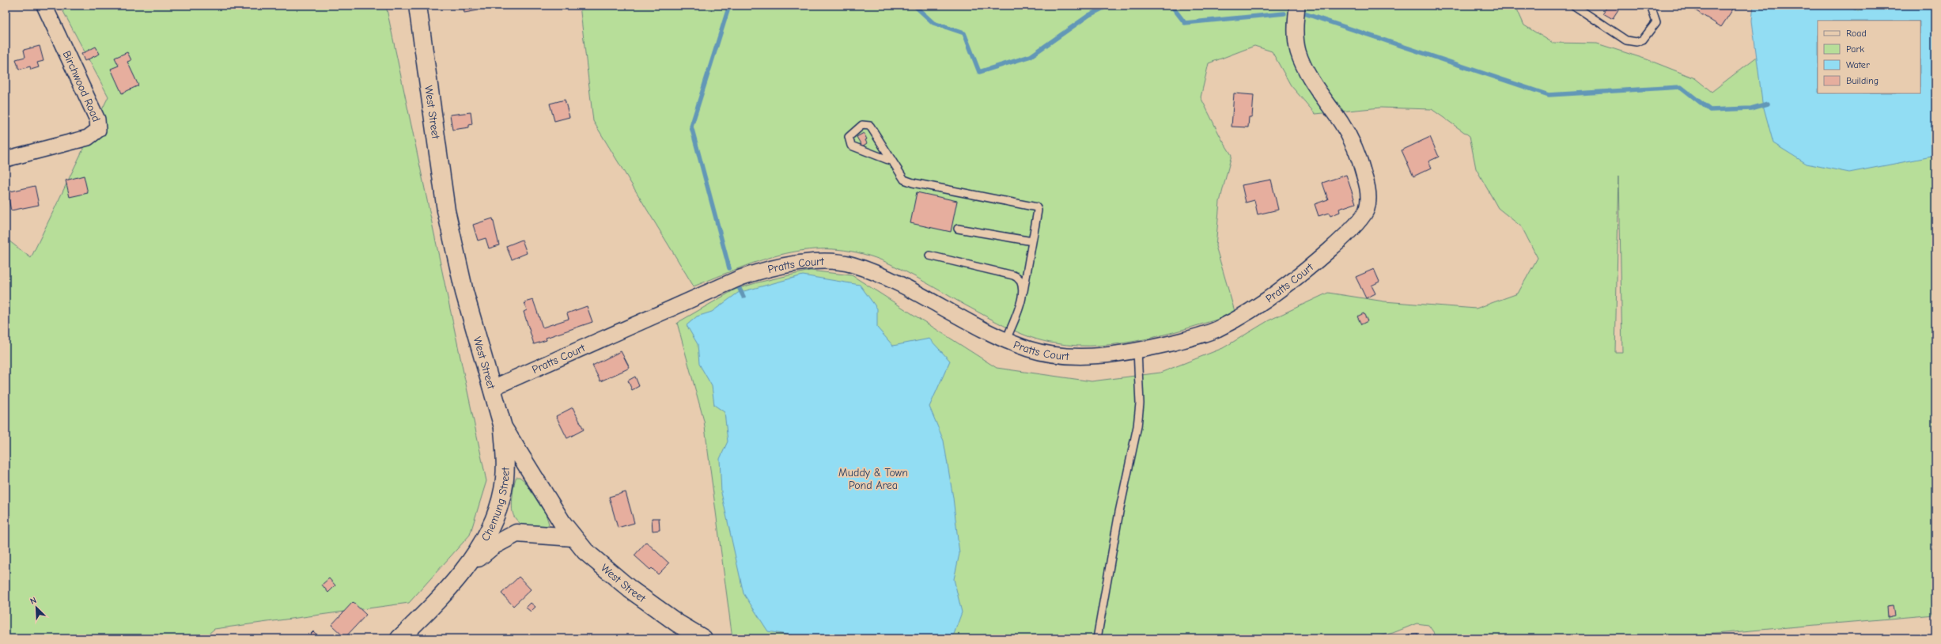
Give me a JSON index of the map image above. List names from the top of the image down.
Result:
{
  "streets": {
    "street": [
      "Birchwood Road",
      "West Street",
      "Pratts Court",
      "Chemung Street"
    ]
  },
  "crossings": [
    ["West Street", "Pratts Court"],
    ["West Street", "Chemung Street"]
  ],
  "parks": ["Muddy & Town Pond Area"],
  "legend": [
    "Road",
    "Park",
    "Water",
    "Building"
  ],
  "north": "top left"
}
